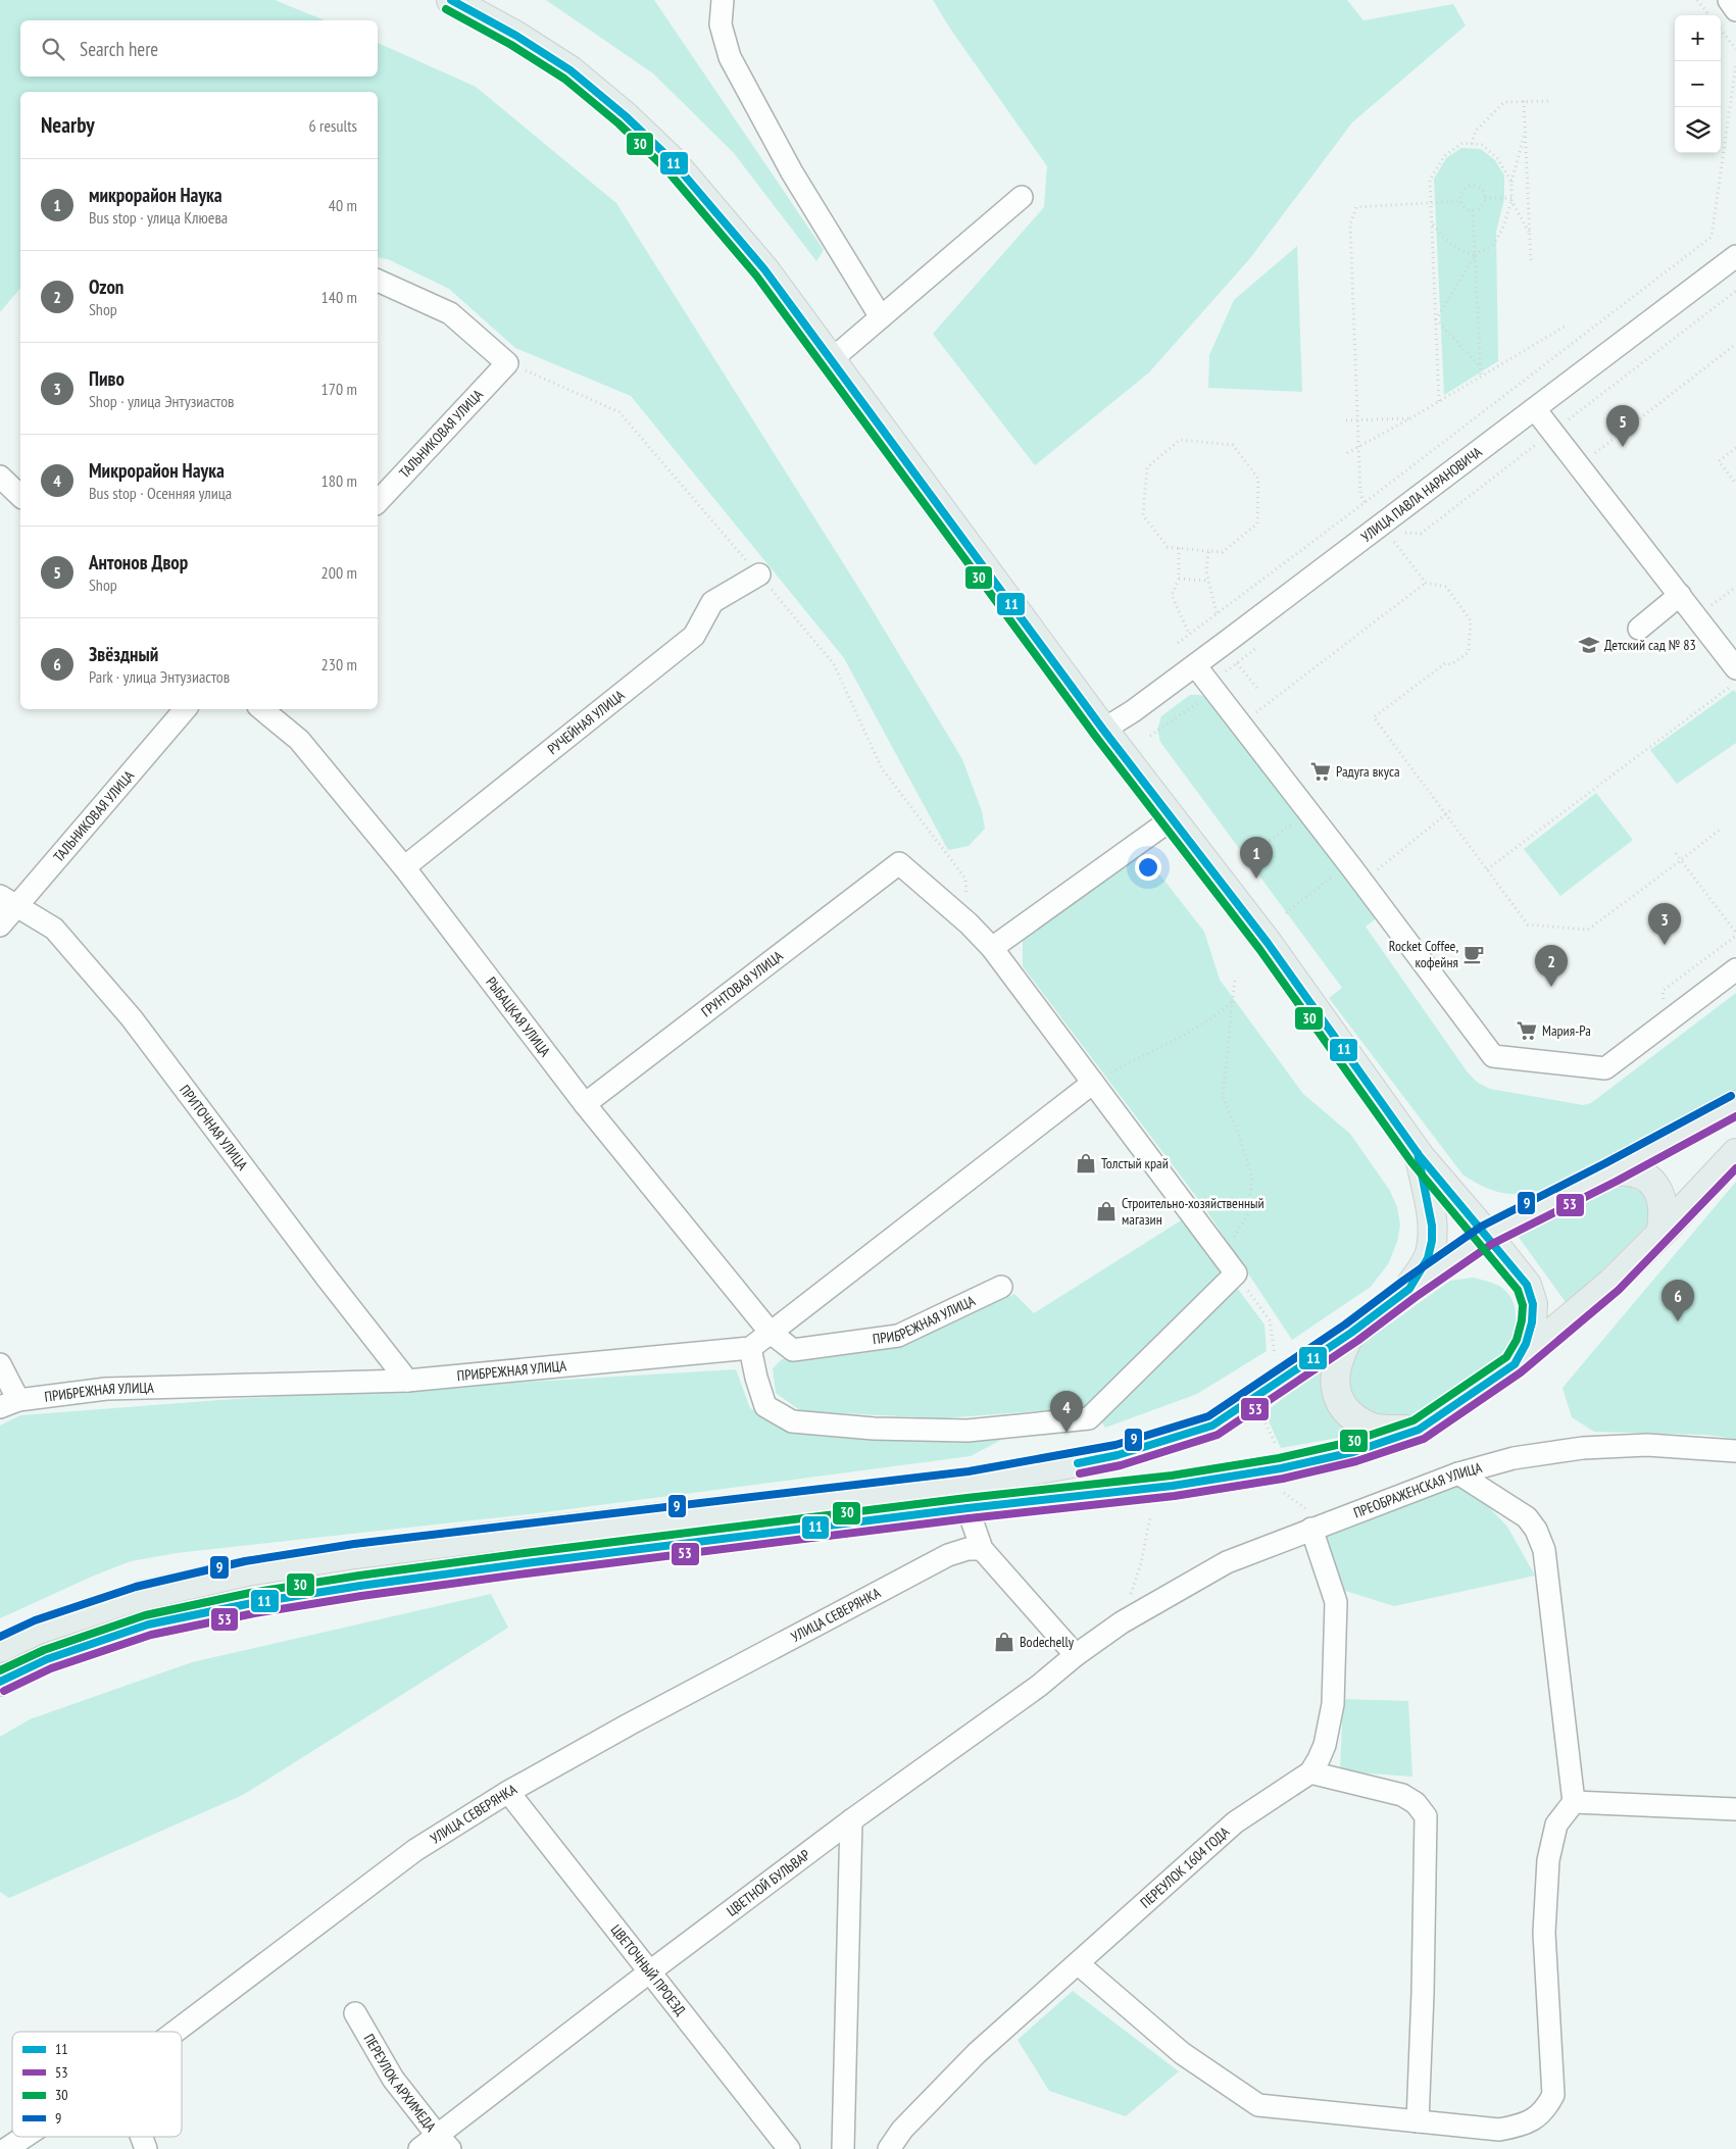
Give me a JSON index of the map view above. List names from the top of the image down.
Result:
{
  "streets": {
    "street": [
      "ТАЛЬНИКОВАЯ УЛИЦА",
      "УЛИЦА ПАВЛА НАРАНОВИЧА",
      "РУЧЕЙНАЯ УЛИЦА",
      "ГРУНТОВАЯ УЛИЦА",
      "РЫБАЦКАЯ УЛИЦА",
      "ПРИТОЧНАЯ УЛИЦА",
      "ПРИБРЕЖНАЯ УЛИЦА",
      "ПРЕОБРАЖЕНСКАЯ УЛИЦА",
      "УЛИЦА СЕВЕРЯНКА",
      "ПЕРЕУЛОК 1604 ГОДА",
      "ЦВЕТНОЙ БУЛЬВАР",
      "ЦВЕТОЧНЫЙ ПРОЕЗД",
      "ПЕРЕУЛОК АРХИМЕДА"
    ]
  },
  "crossings": [
    ["ТАЛЬНИКОВАЯ УЛИЦА", "ПРИТОЧНАЯ УЛИЦА"],
    ["РУЧЕЙНАЯ УЛИЦА", "РЫБАЦКАЯ УЛИЦА"],
    ["ГРУНТОВАЯ УЛИЦА", "РЫБАЦКАЯ УЛИЦА"],
    ["РЫБАЦКАЯ УЛИЦА", "ПРИБРЕЖНАЯ УЛИЦА"],
    ["ПРИТОЧНАЯ УЛИЦА", "ПРИБРЕЖНАЯ УЛИЦА"],
    ["ПРЕОБРАЖЕНСКАЯ УЛИЦА", "ПЕРЕУЛОК 1604 ГОДА"],
    ["ПРЕОБРАЖЕНСКАЯ УЛИЦА", "ЦВЕТНОЙ БУЛЬВАР"],
    ["УЛИЦА СЕВЕРЯНКА", "ЦВЕТОЧНЫЙ ПРОЕЗД"],
    ["ЦВЕТНОЙ БУЛЬВАР", "ЦВЕТОЧНЫЙ ПРОЕЗД"],
    ["ЦВЕТНОЙ БУЛЬВАР", "ПЕРЕУЛОК АРХИМЕДА"]
  ],
  "places": {
    "school or university": ["Детский сад № 83"],
    "supermarket": ["Радуга вкуса", "Мария-Ра"],
    "cafe": ["Rocket Coffee, кофейня"],
    "shop": ["Толстый край", "Строительно-хозяйственный магазин", "Bodechelly"]
  },
  "lines": [
    "transit line 11",
    "transit line 30",
    "transit line 9",
    "transit line 53"
  ],
  "legend": [
    "11",
    "53",
    "30",
    "9"
  ],
  "page": {
    "map_buttons": ["+", "−"],
    "search": "Search here",
    "heading": ["Nearby", "6 results"],
    "list": [
      {
        "mark": "1",
        "name": "микрорайон Наука",
        "note": "Bus stop · улица Клюева",
        "value": "40 m"
      },
      {
        "mark": "2",
        "name": "Ozon",
        "note": "Shop",
        "value": "140 m"
      },
      {
        "mark": "3",
        "name": "Пиво",
        "note": "Shop · улица Энтузиастов",
        "value": "170 m"
      },
      {
        "mark": "4",
        "name": "Микрорайон Наука",
        "note": "Bus stop · Осенняя улица",
        "value": "180 m"
      },
      {
        "mark": "5",
        "name": "Антонов Двор",
        "note": "Shop",
        "value": "200 m"
      },
      {
        "mark": "6",
        "name": "Звёздный",
        "note": "Park · улица Энтузиастов",
        "value": "230 m"
      }
    ],
    "pins": [
      "5",
      "1",
      "3",
      "2",
      "6",
      "4"
    ]
  }
}
